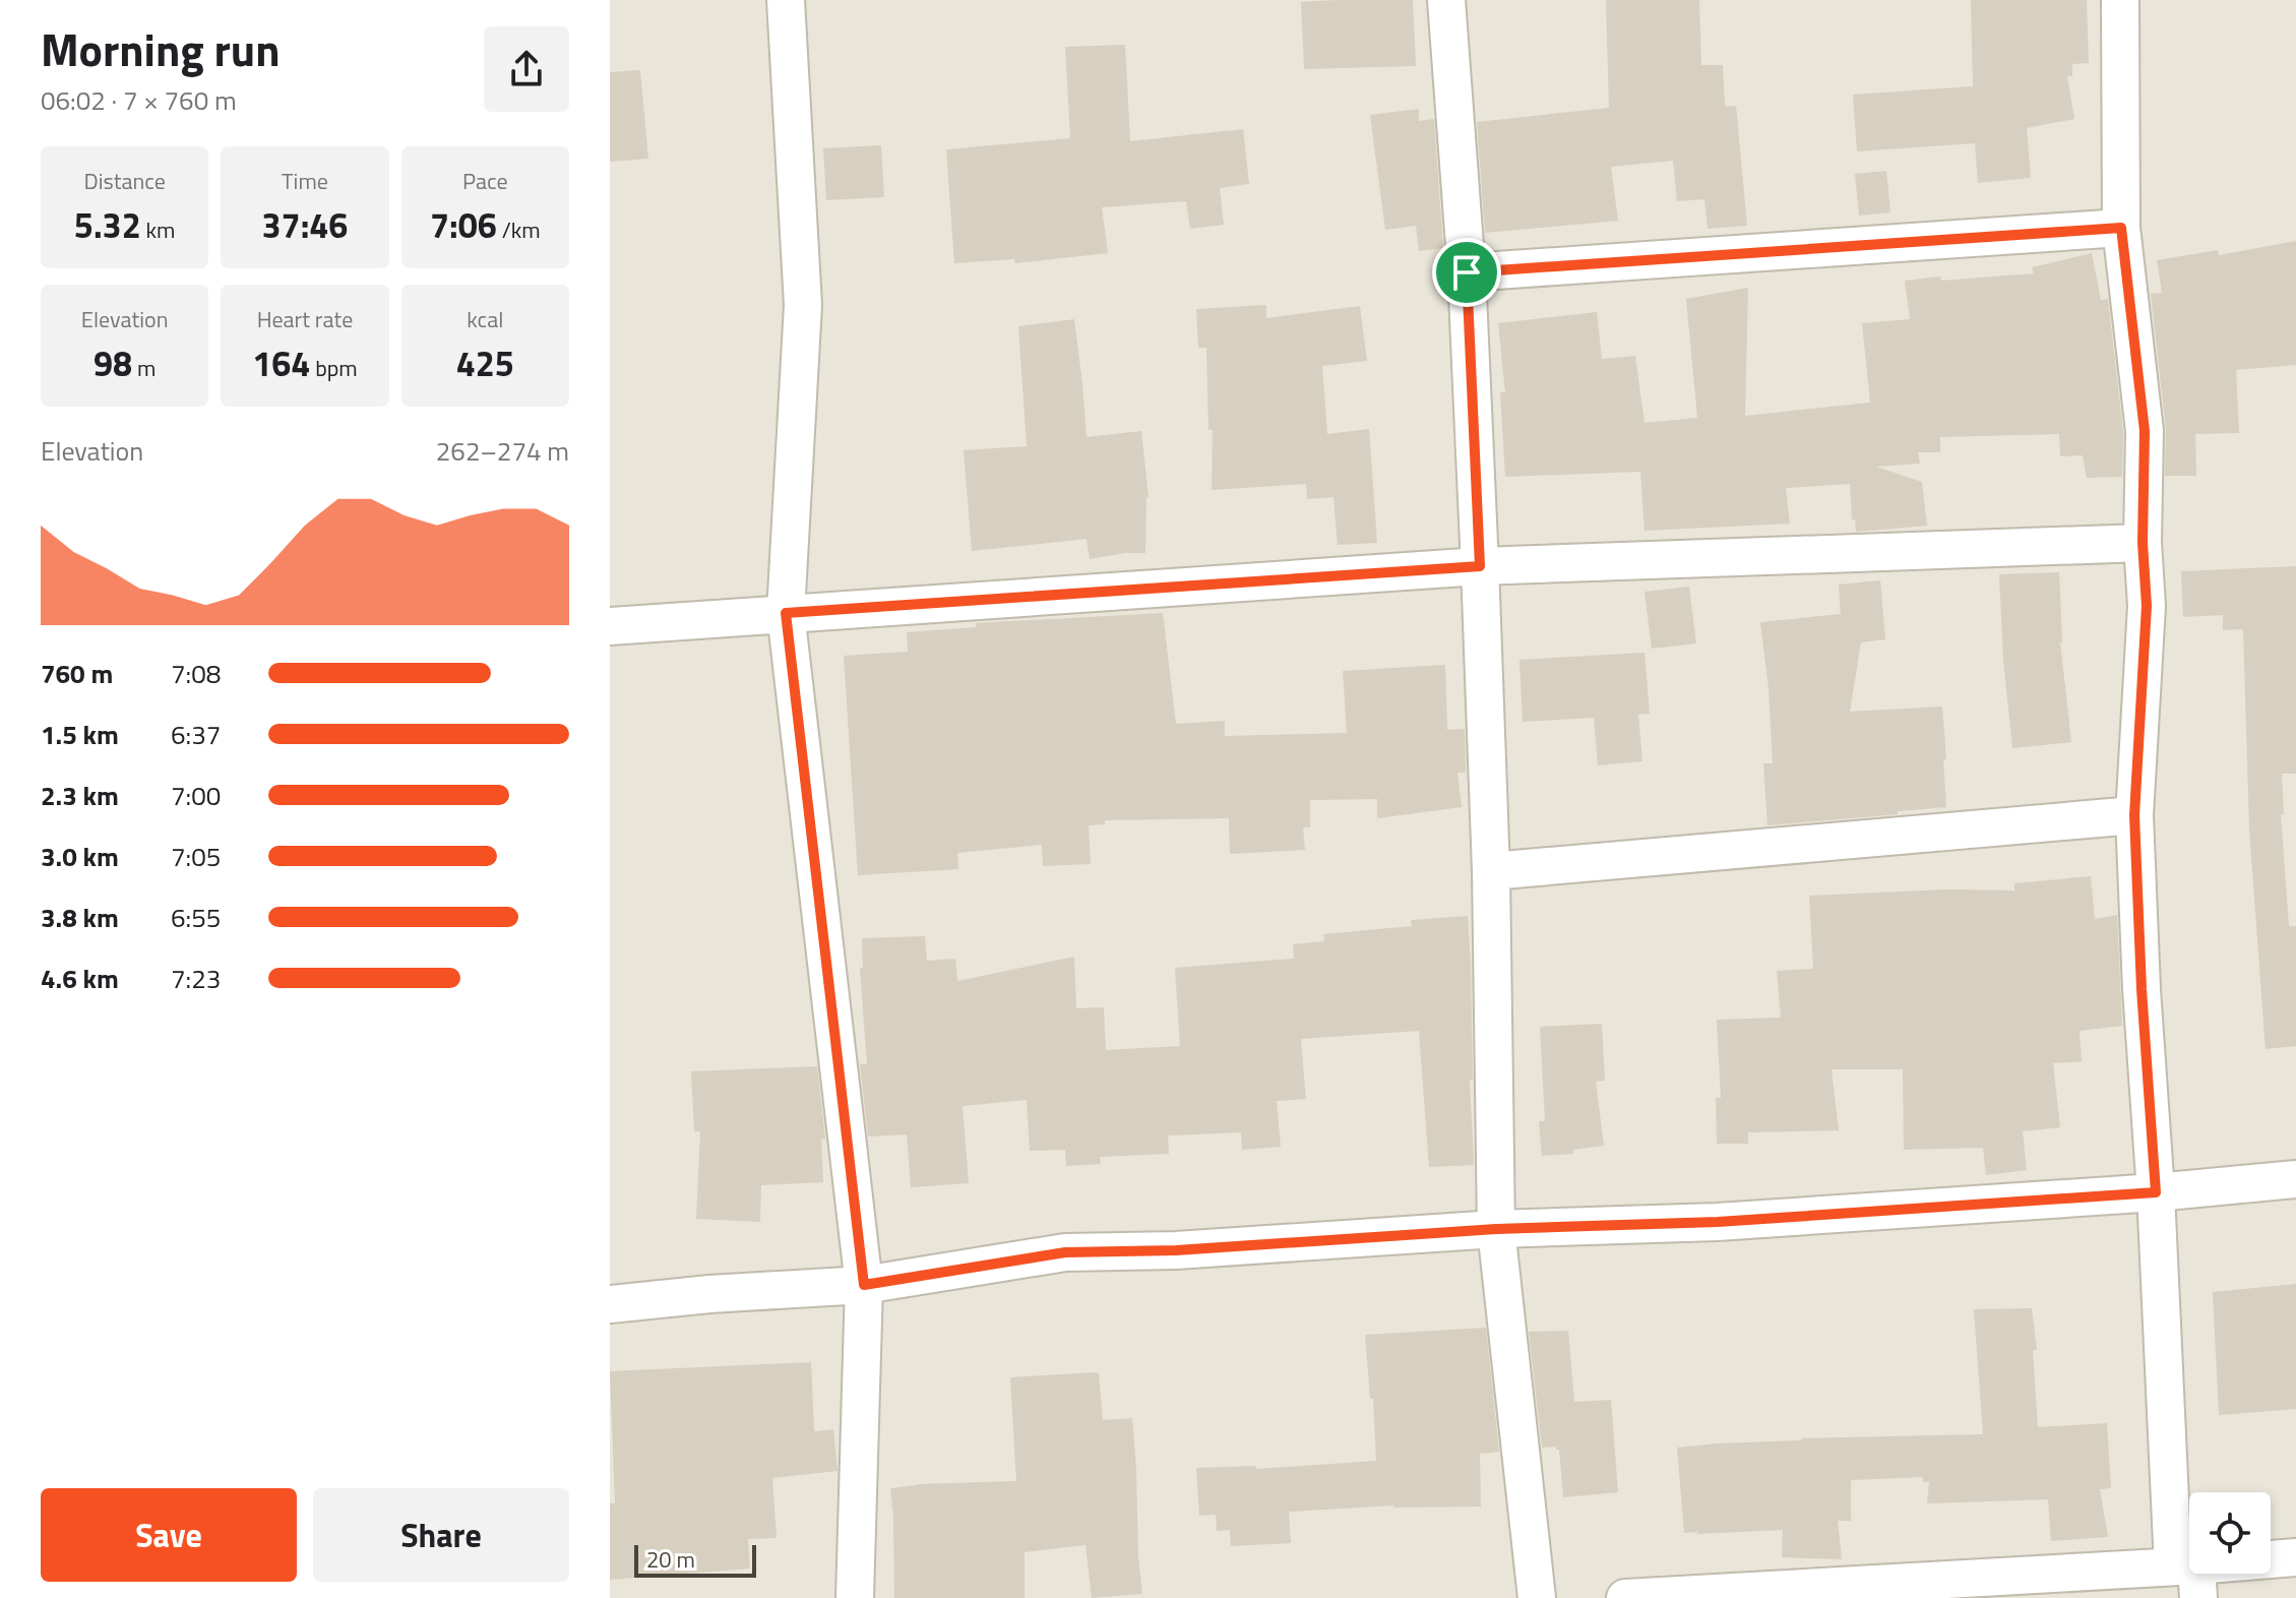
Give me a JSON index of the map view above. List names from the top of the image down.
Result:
{
  "scale_bar": "20 m",
  "page": {
    "heading": ["Morning run", "06:02 · 7 × 760 m"],
    "stats": [
      ["Distance", "5.32 km"],
      ["Time", "37:46"],
      ["Pace", "7:06 /km"],
      ["Elevation", "98 m"],
      ["Heart rate", "164 bpm"],
      ["kcal", "425"]
    ],
    "chart": ["Elevation", "262–274 m"],
    "list": [
      {
        "name": "760 m",
        "note": "7:08"
      },
      {
        "name": "1.5 km",
        "note": "6:37"
      },
      {
        "name": "2.3 km",
        "note": "7:00"
      },
      {
        "name": "3.0 km",
        "note": "7:05"
      },
      {
        "name": "3.8 km",
        "note": "6:55"
      },
      {
        "name": "4.6 km",
        "note": "7:23"
      }
    ],
    "buttons": ["Save", "Share"],
    "scale": "20 m"
  }
}
